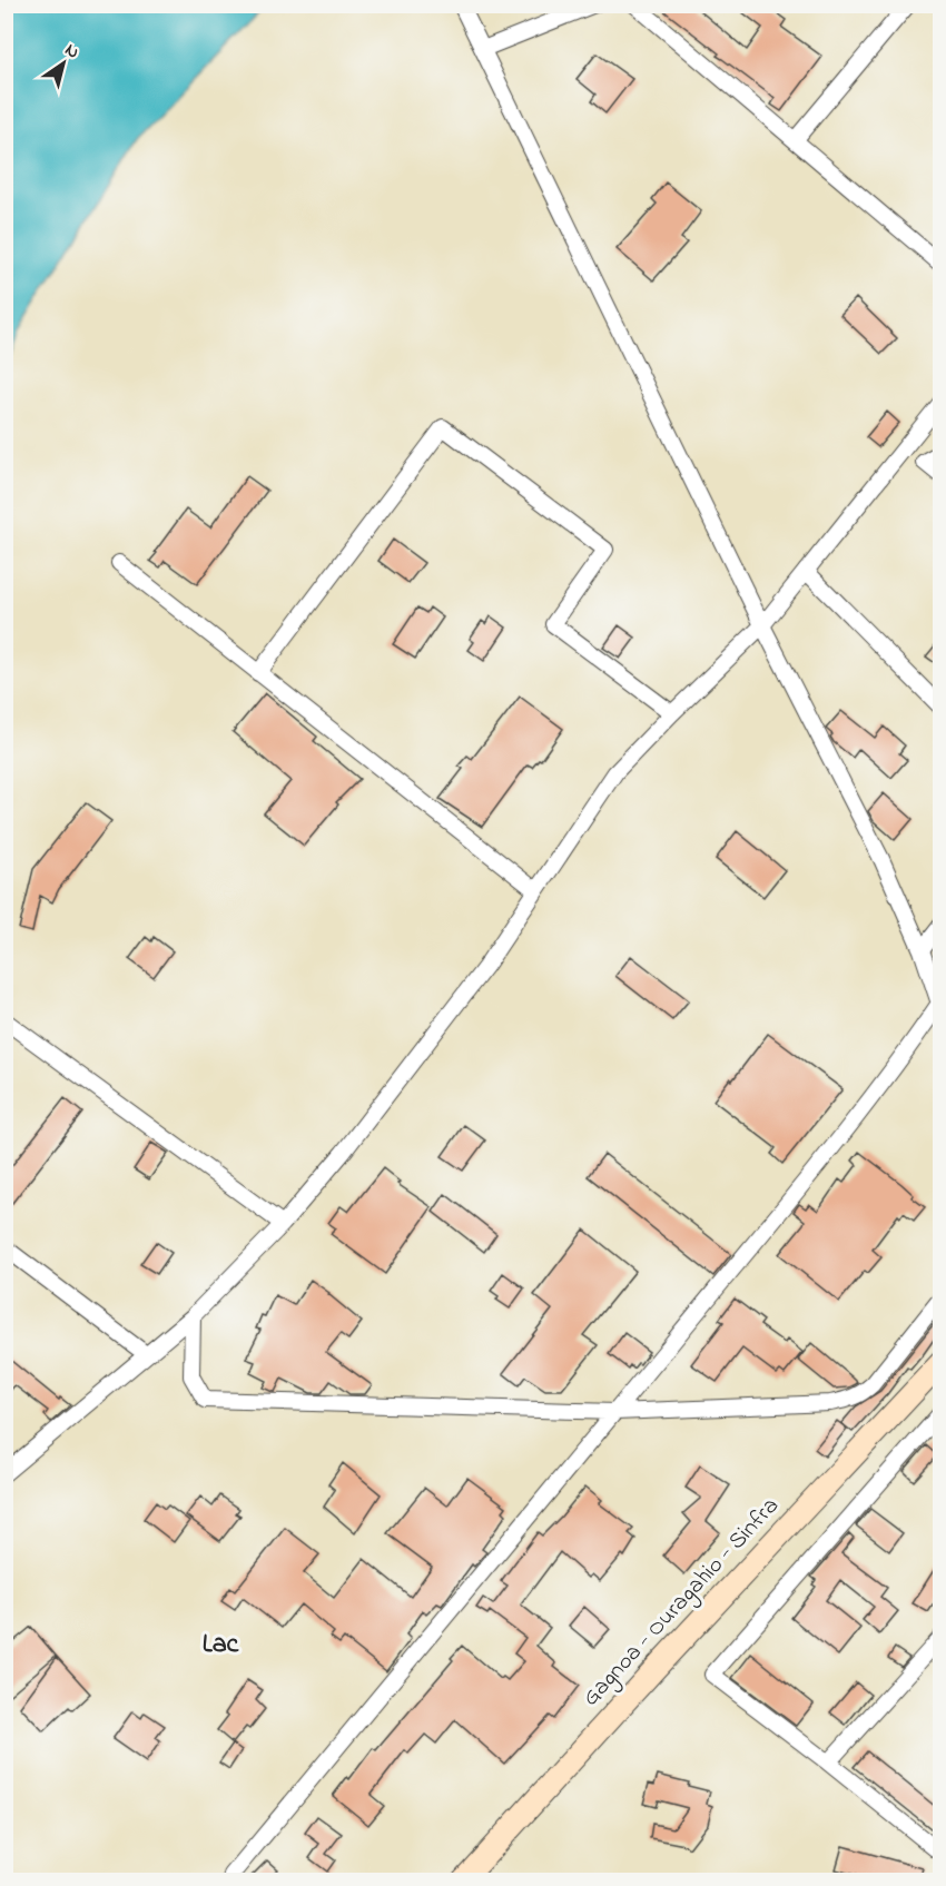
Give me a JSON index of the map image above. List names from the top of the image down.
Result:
{
  "streets": {
    "main road": ["Gagnoa - Ouragahio - Sinfra"]
  },
  "districts": ["Lac"],
  "north": "top right"
}
